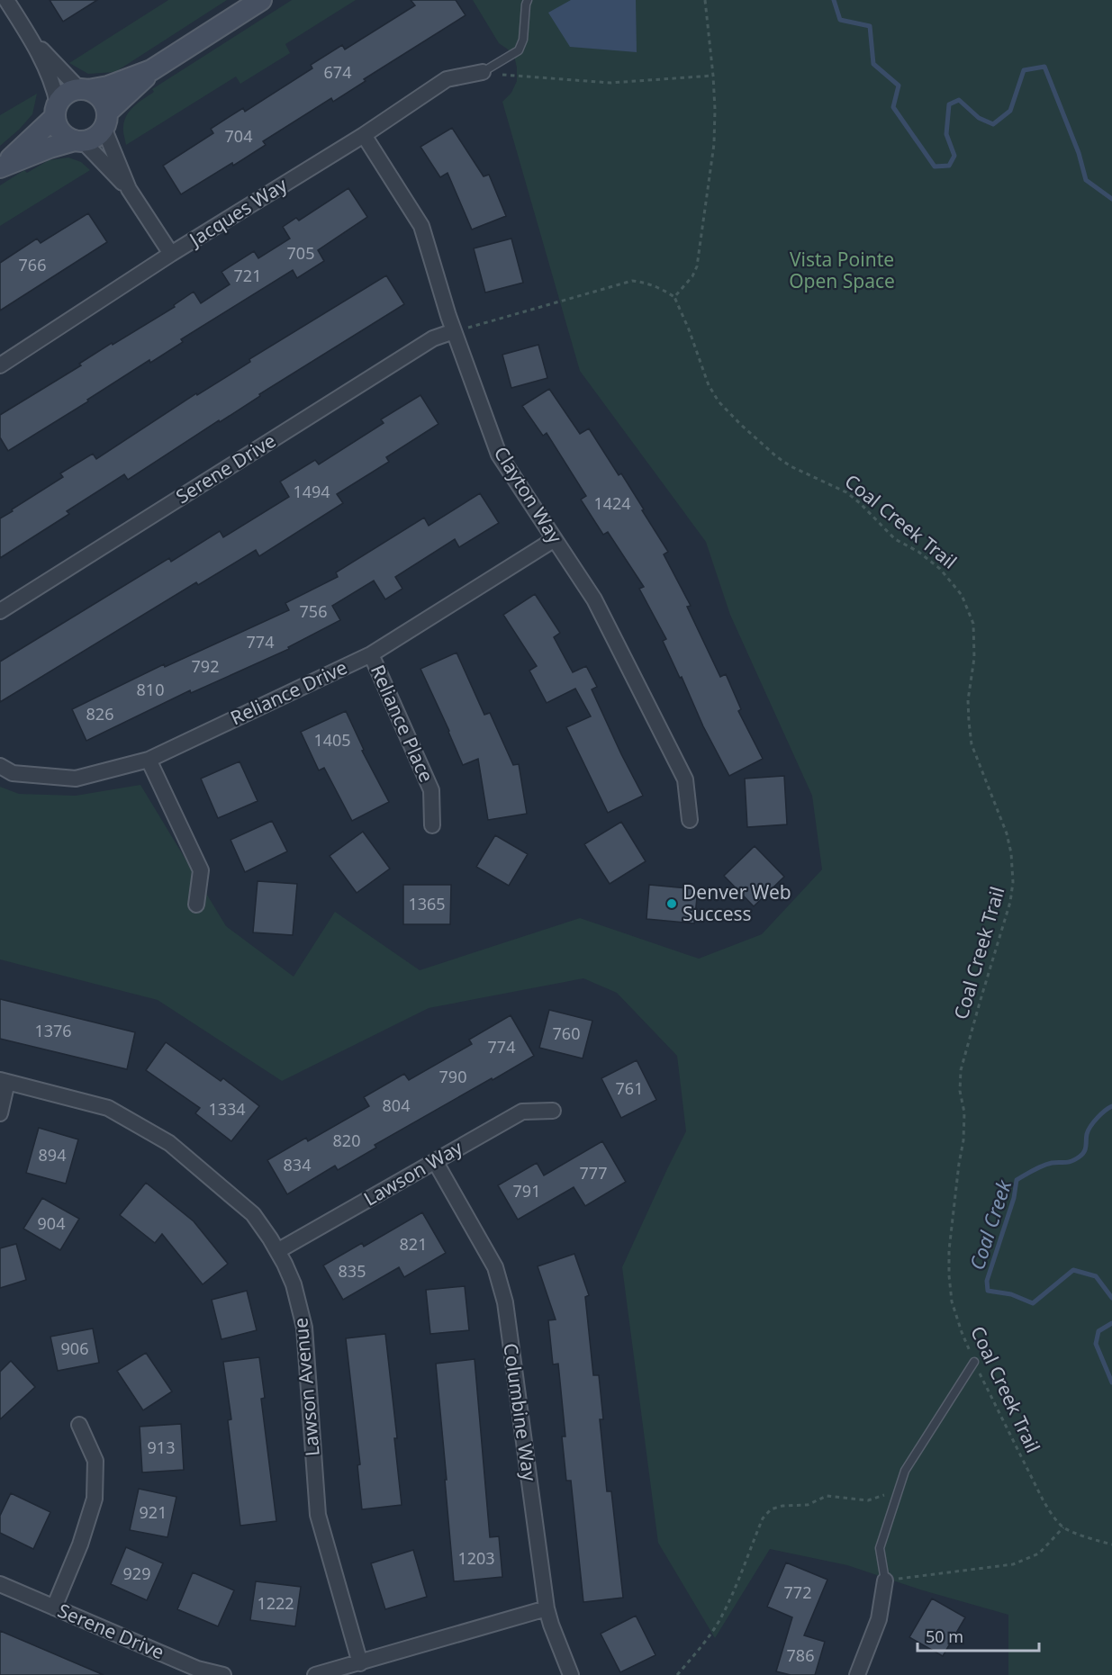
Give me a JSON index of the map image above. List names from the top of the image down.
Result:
{
  "streets": {
    "street": [
      "Jacques Way",
      "Serene Drive",
      "Clayton Way",
      "Reliance Drive",
      "Reliance Place",
      "Lawson Way",
      "Lawson Avenue",
      "Columbine Way"
    ],
    "path": ["Coal Creek Trail"]
  },
  "crossings": [
    ["Jacques Way", "Clayton Way"],
    ["Serene Drive", "Clayton Way"],
    ["Clayton Way", "Reliance Drive"],
    ["Reliance Drive", "Reliance Place"],
    ["Lawson Way", "Lawson Avenue"],
    ["Lawson Way", "Columbine Way"]
  ],
  "water": ["Coal Creek"],
  "parks": ["Vista Pointe Open Space"],
  "places": ["Denver Web Success"],
  "house_numbers": [
    "674",
    "704",
    "705",
    "766",
    "721",
    "1494",
    "1424",
    "756",
    "774",
    "792",
    "810",
    "826",
    "1405",
    "1365",
    "1376",
    "760",
    "774",
    "790",
    "761",
    "804",
    "1334",
    "820",
    "894",
    "834",
    "777",
    "791",
    "904",
    "821",
    "835",
    "906",
    "913",
    "921",
    "1203",
    "929",
    "772",
    "1222",
    "786"
  ],
  "scale_bar": "50 m"
}
